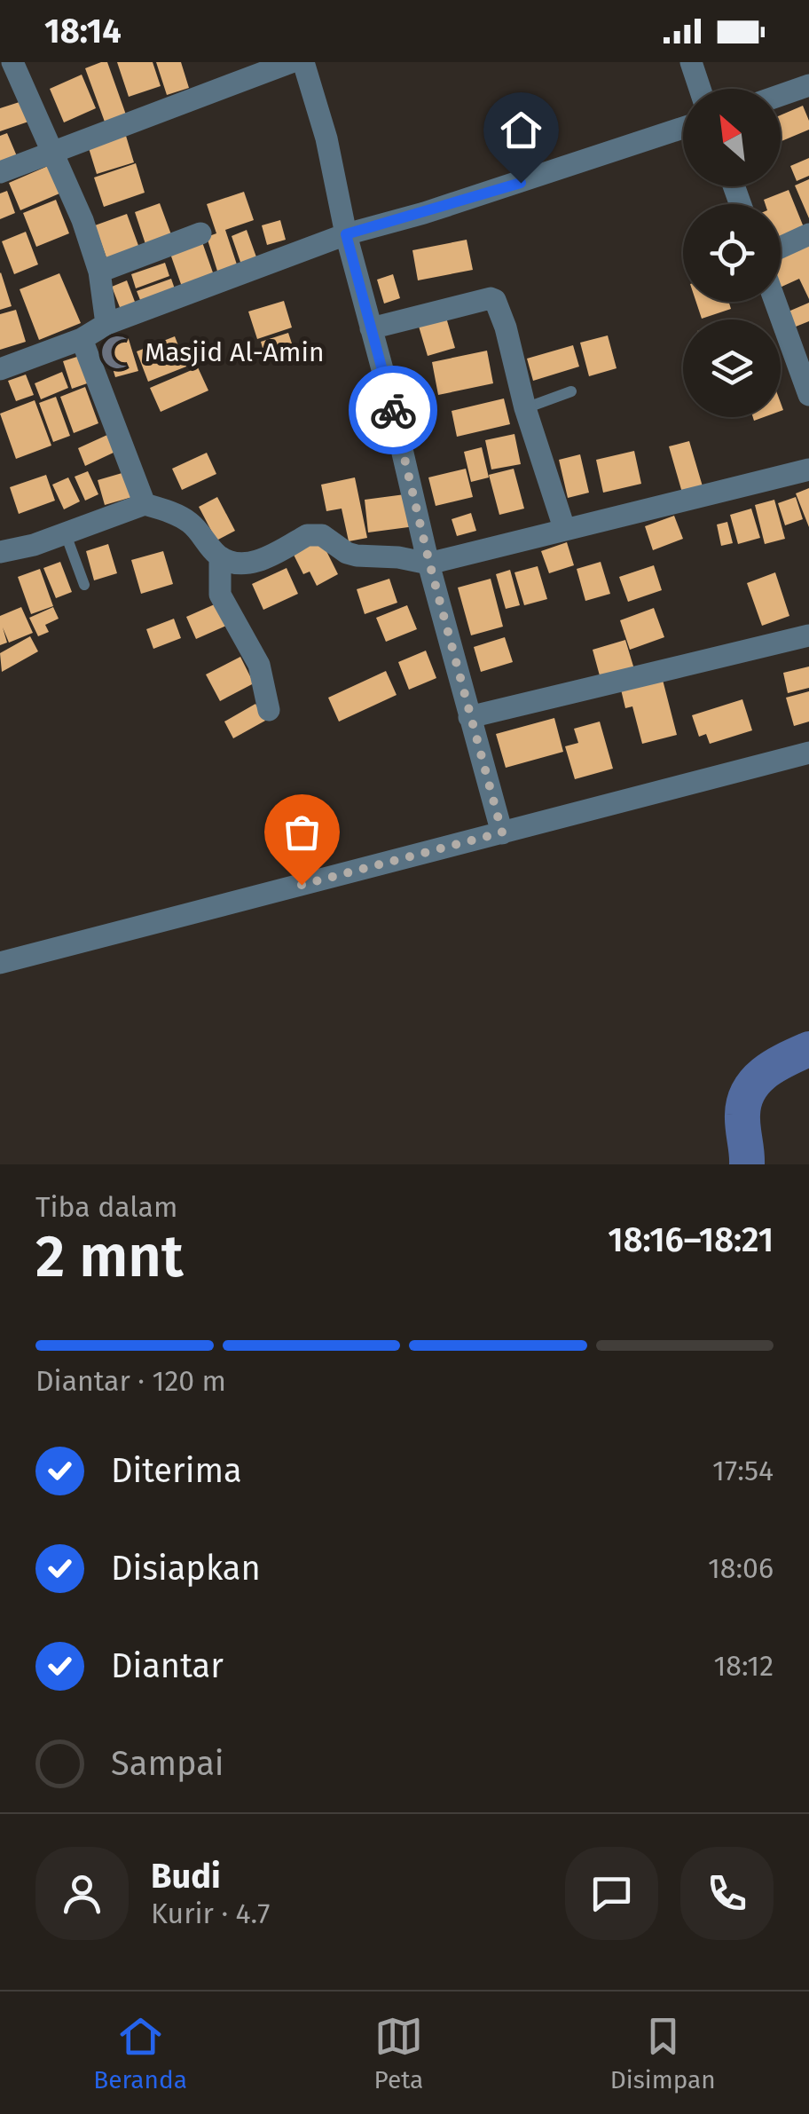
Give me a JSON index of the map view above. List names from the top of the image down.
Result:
{
  "places": {
    "mosque": ["Masjid Al-Amin"]
  },
  "north": "top left",
  "page": {
    "status": "18:14",
    "heading": ["2 mnt", "Tiba dalam", "18:16–18:21"],
    "panel": ["Budi", "Kurir · 4.7"],
    "bar": "Diantar · 120 m",
    "list": [
      ["Diterima", "17:54"],
      ["Disiapkan", "18:06"],
      ["Diantar", "18:12"],
      "Sampai"
    ],
    "tabs": ["Beranda", "Peta", "Disimpan"]
  }
}
